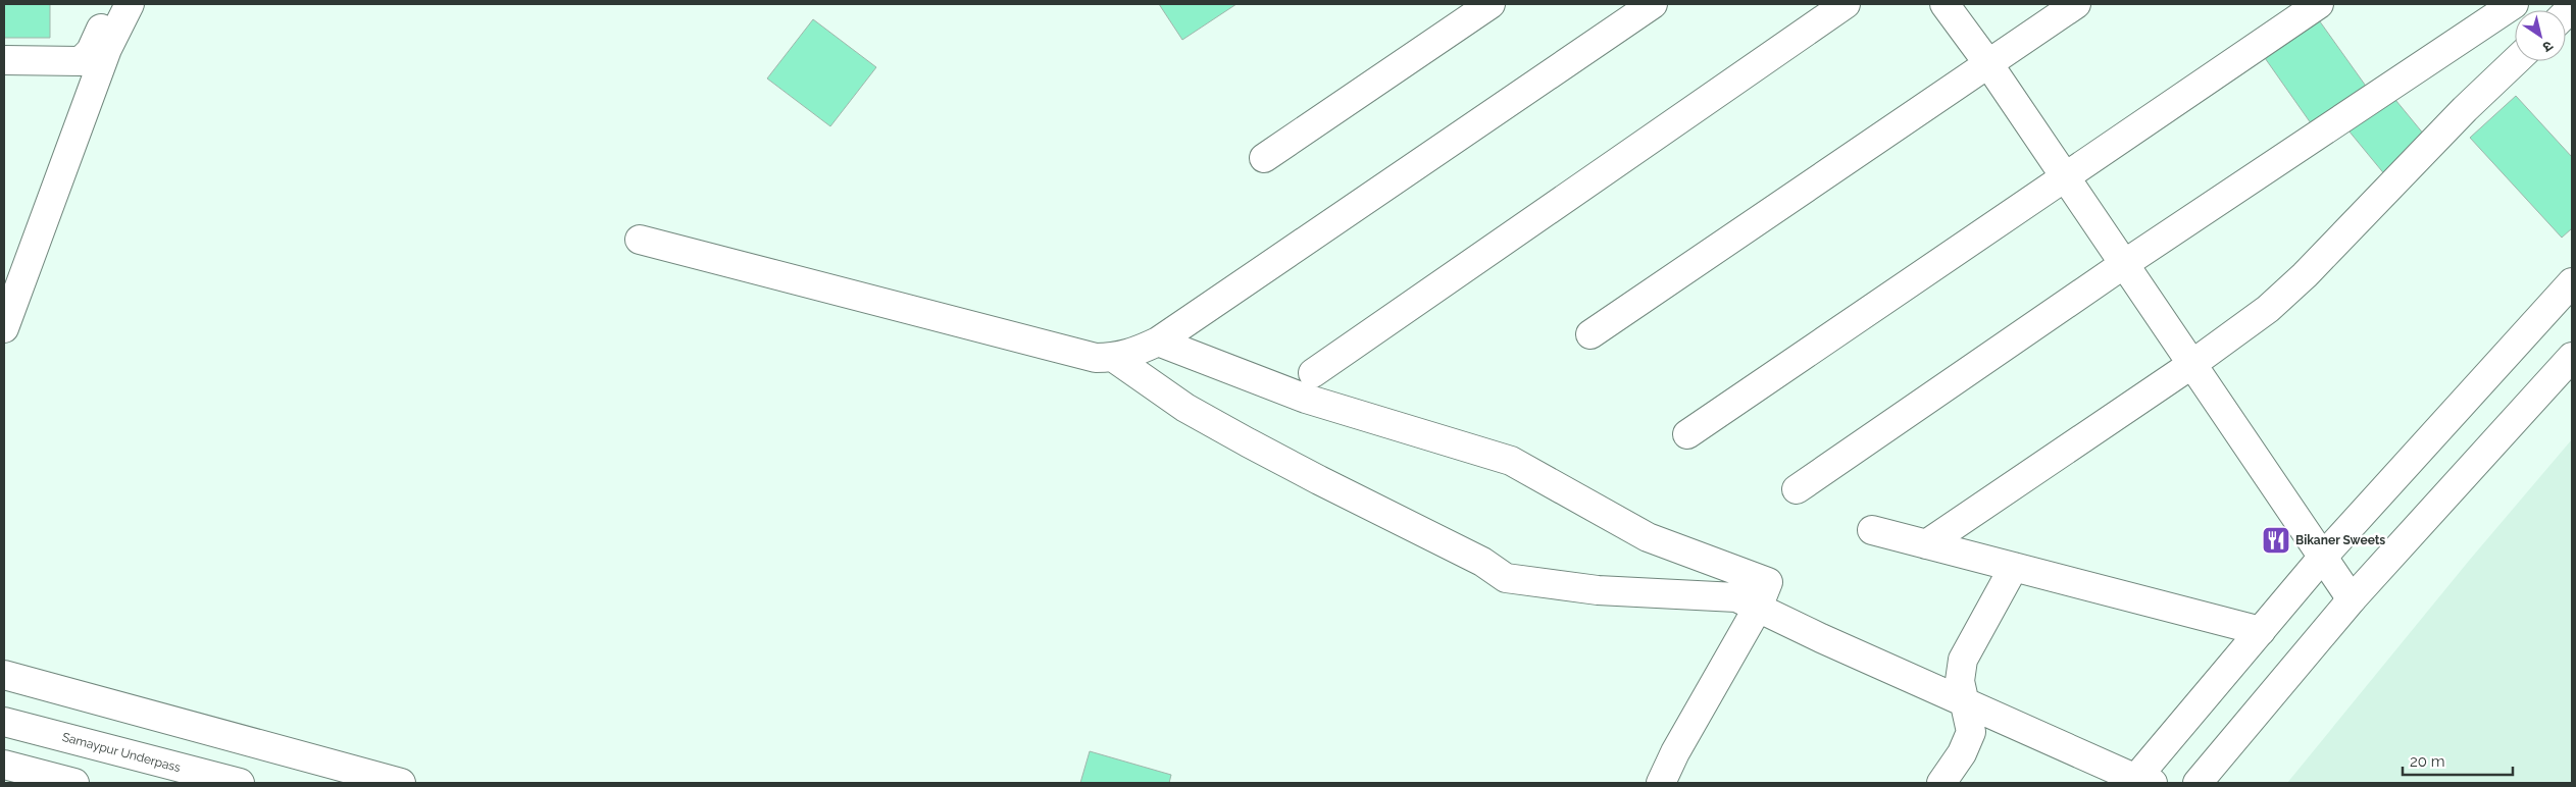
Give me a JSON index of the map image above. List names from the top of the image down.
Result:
{
  "streets": {
    "street": ["Samaypur Underpass"]
  },
  "places": {
    "restaurant": ["Bikaner Sweets"]
  },
  "scale_bar": "20 m",
  "north": "bottom right"
}
